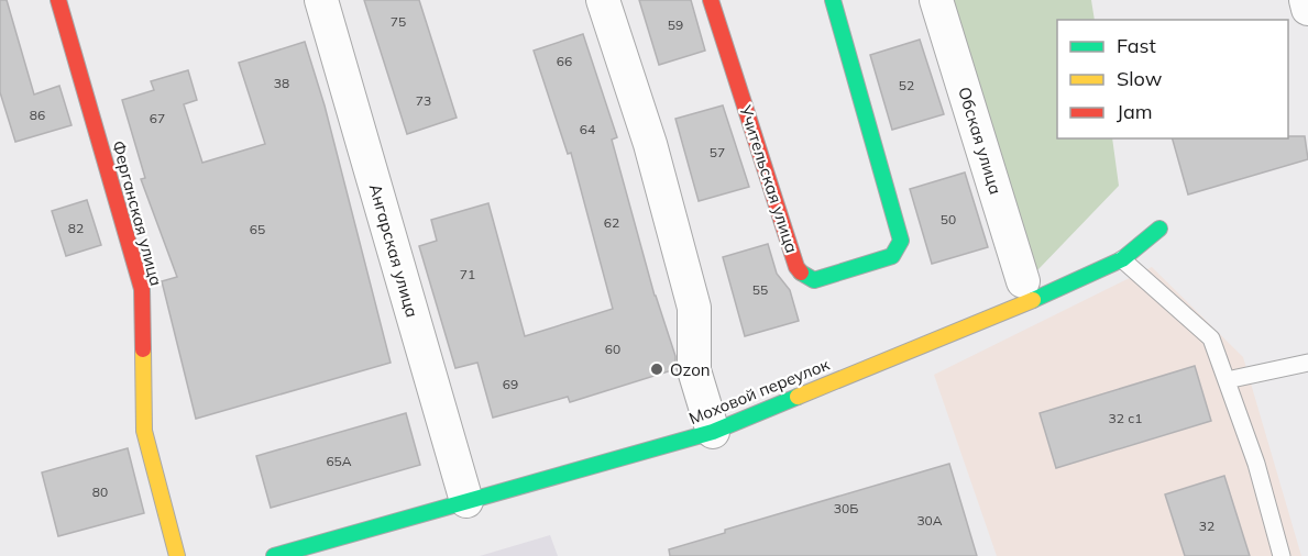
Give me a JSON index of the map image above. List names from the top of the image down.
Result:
{
  "streets": {
    "street": [
      "Обская улица",
      "Учительская улица",
      "Ферганская улица",
      "Ангарская улица",
      "Моховой переулок"
    ]
  },
  "crossings": [
    ["Ангарская улица", "Моховой переулок"]
  ],
  "places": ["Ozon"],
  "house_numbers": [
    "75",
    "59",
    "66",
    "38",
    "52",
    "73",
    "86",
    "67",
    "64",
    "57",
    "50",
    "62",
    "82",
    "65",
    "71",
    "55",
    "60",
    "69",
    "32 с1",
    "65А",
    "80",
    "30Б",
    "30А",
    "32"
  ],
  "legend": ["Fast", "Slow", "Jam"]
}
